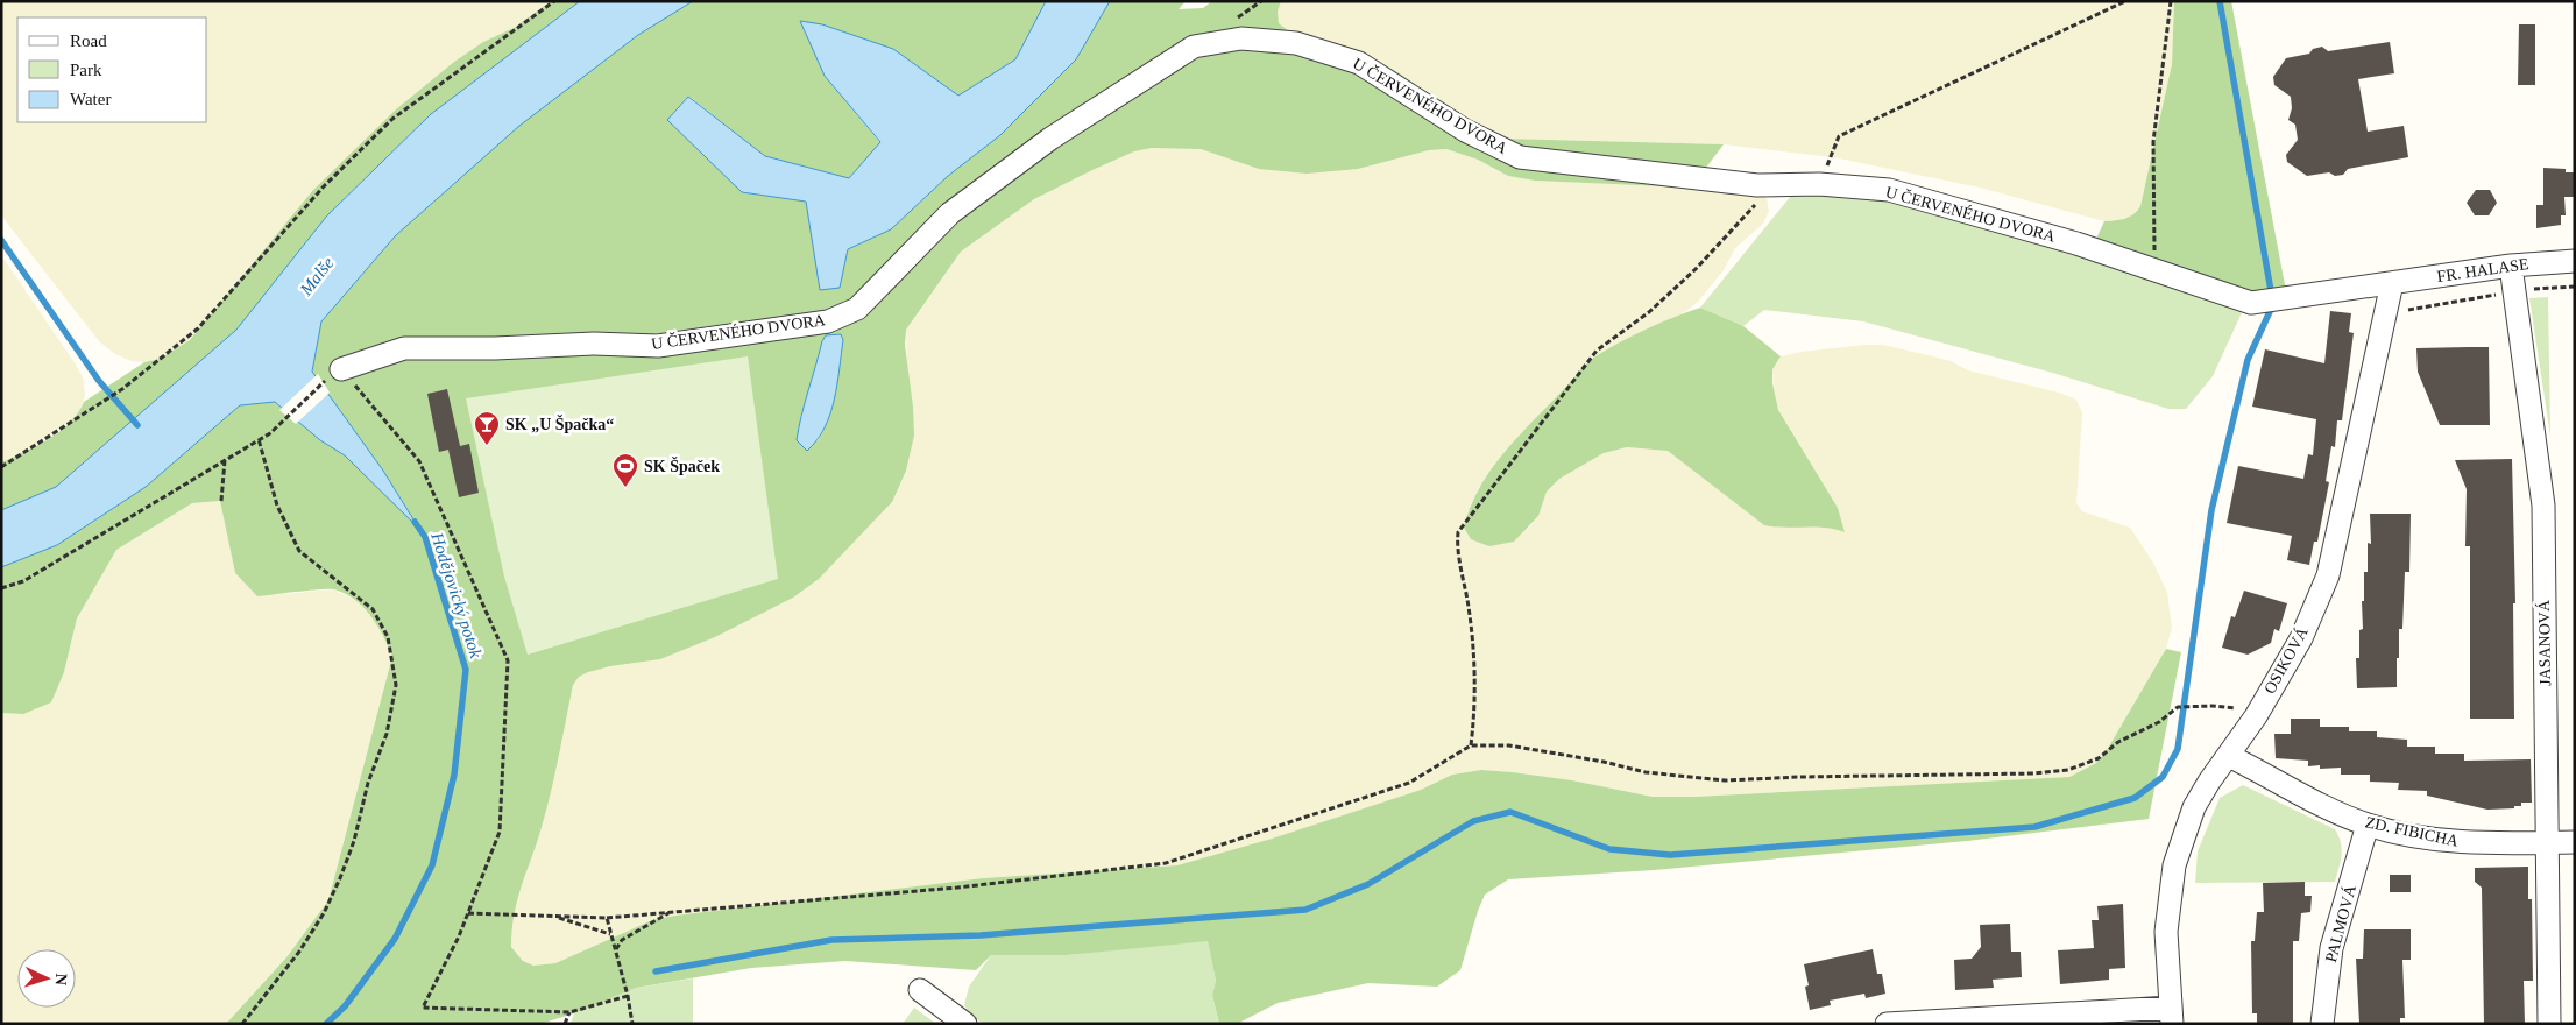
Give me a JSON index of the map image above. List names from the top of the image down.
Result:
{
  "streets": {
    "street": [
      "U ČERVENÉHO DVORA",
      "FR. HALASE",
      "JASANOVÁ",
      "OSIKOVÁ",
      "ZD. FIBICHA",
      "PALMOVÁ"
    ]
  },
  "crossings": [
    ["U ČERVENÉHO DVORA", "FR. HALASE"],
    ["U ČERVENÉHO DVORA", "OSIKOVÁ"],
    ["FR. HALASE", "JASANOVÁ"],
    ["FR. HALASE", "OSIKOVÁ"],
    ["JASANOVÁ", "ZD. FIBICHA"],
    ["OSIKOVÁ", "ZD. FIBICHA"],
    ["ZD. FIBICHA", "PALMOVÁ"]
  ],
  "water": ["Malše", "Hodějovický potok"],
  "places": {
    "bar": ["SK „U Špačka“"],
    "sports": ["SK Špaček"]
  },
  "legend": ["Road", "Park", "Water"],
  "north": "right"
}
